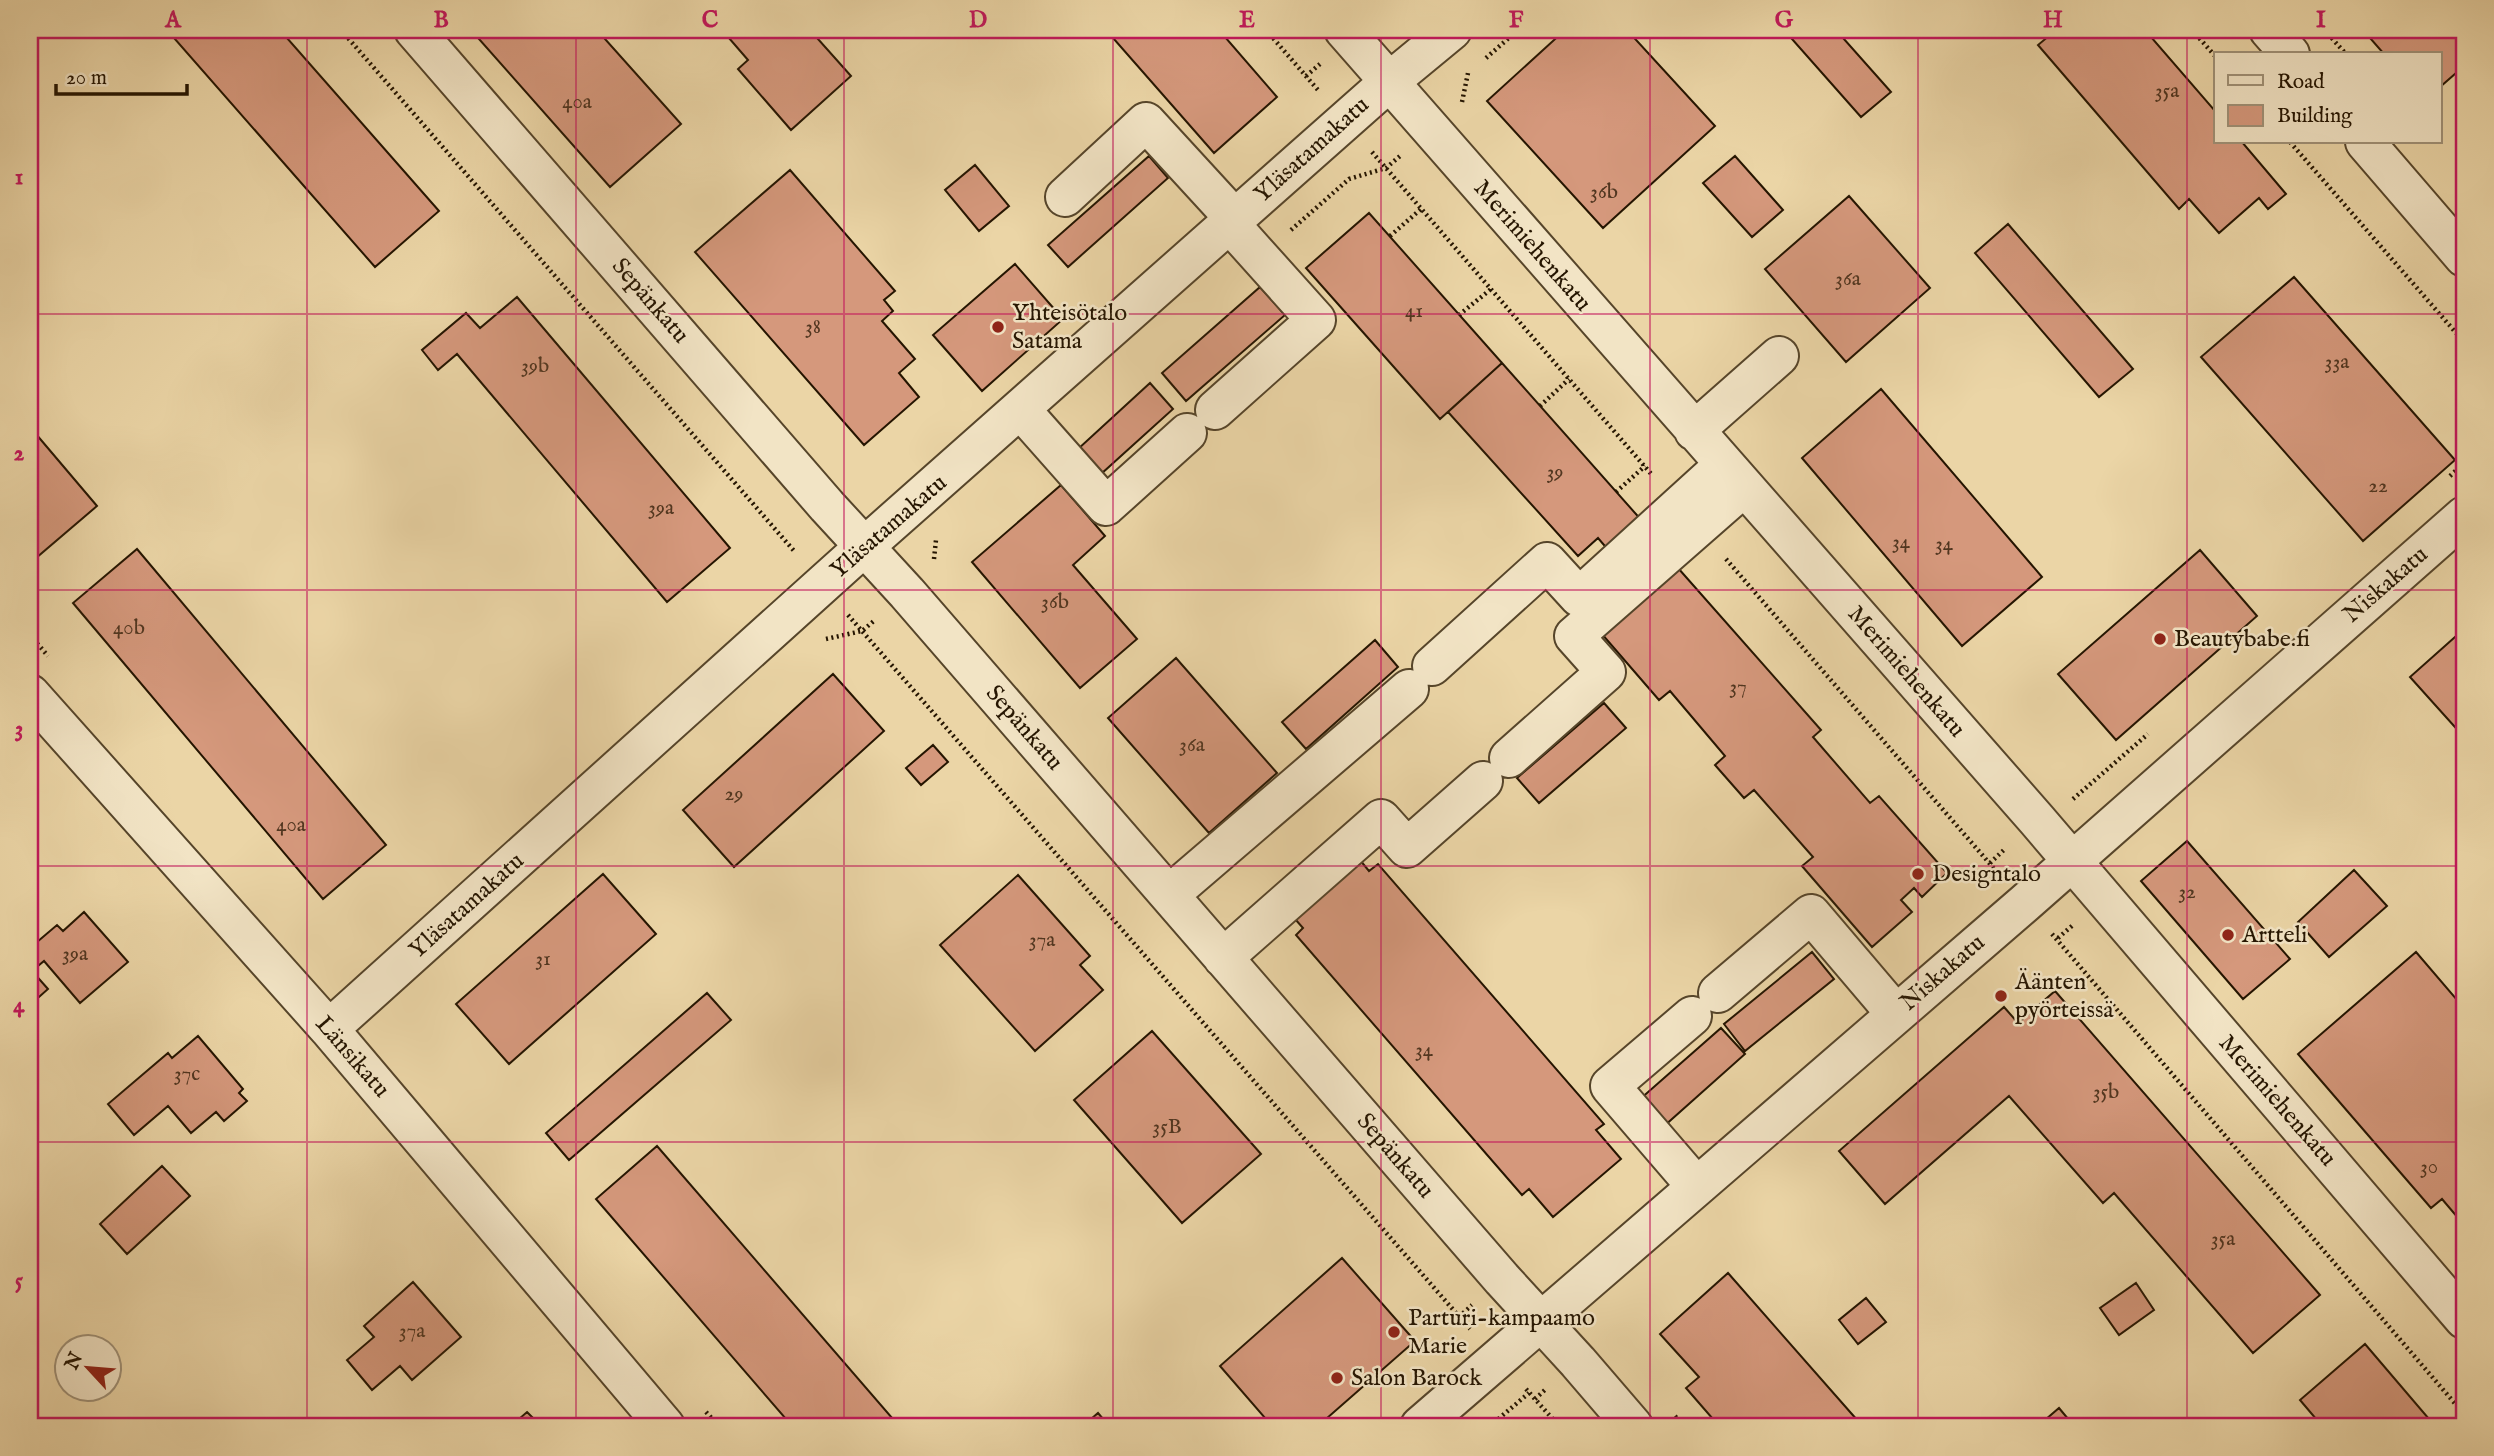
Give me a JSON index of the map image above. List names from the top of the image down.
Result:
{
  "streets": {
    "street": [
      "Yläsatamakatu",
      "Merimiehenkatu",
      "Sepänkatu",
      "Niskakatu",
      "Länsikatu"
    ]
  },
  "crossings": [
    ["Yläsatamakatu", "Merimiehenkatu"],
    ["Yläsatamakatu", "Sepänkatu"],
    ["Yläsatamakatu", "Länsikatu"],
    ["Merimiehenkatu", "Niskakatu"],
    ["Sepänkatu", "Niskakatu"]
  ],
  "places": [
    "Yhteisötalo Satama",
    "Beautybabe.fi",
    "Designtalo",
    "Artteli",
    "Äänten pyörteissä",
    "Parturi-kampaamo Marie",
    "Salon Barock"
  ],
  "house_numbers": [
    "35a",
    "40a",
    "36b",
    "36a",
    "41",
    "38",
    "33a",
    "39b",
    "39",
    "22",
    "39a",
    "34",
    "34",
    "36b",
    "40b",
    "37",
    "36a",
    "29",
    "40a",
    "32",
    "37a",
    "39a",
    "31",
    "34",
    "37c",
    "35b",
    "35B",
    "30",
    "35a",
    "37a"
  ],
  "legend": ["Road", "Building"],
  "scale_bar": "20 m",
  "north": "top left",
  "grid": {
    "columns": [
      "A",
      "B",
      "C",
      "D",
      "E",
      "F",
      "G",
      "H",
      "I"
    ],
    "rows": [
      "1",
      "2",
      "3",
      "4",
      "5"
    ]
  }
}
